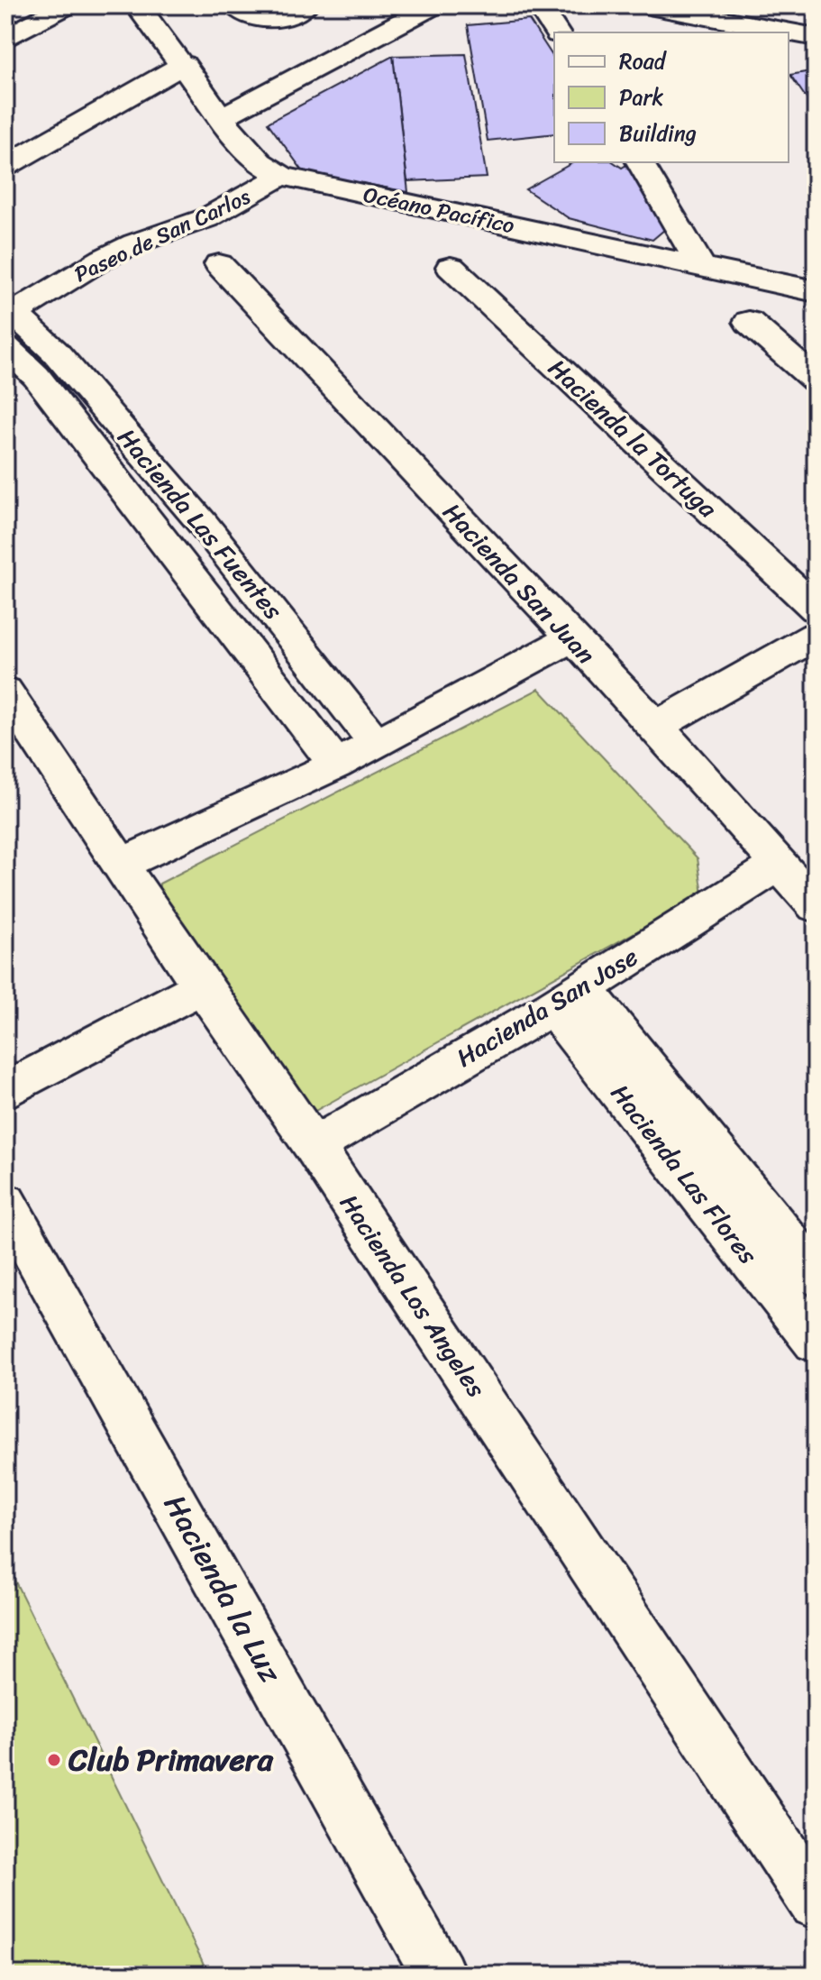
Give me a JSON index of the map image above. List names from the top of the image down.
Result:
{
  "streets": {
    "street": [
      "Océano Pacífico",
      "Paseo de San Carlos",
      "Hacienda la Tortuga",
      "Hacienda Las Fuentes",
      "Hacienda San Juan",
      "Hacienda San Jose",
      "Hacienda Las Flores",
      "Hacienda Los Angeles",
      "Hacienda la Luz"
    ]
  },
  "crossings": [
    ["Océano Pacífico", "Paseo de San Carlos"],
    ["Paseo de San Carlos", "Hacienda Las Fuentes"],
    ["Hacienda San Juan", "Hacienda San Jose"],
    ["Hacienda San Jose", "Hacienda Las Flores"],
    ["Hacienda San Jose", "Hacienda Los Angeles"]
  ],
  "places": ["Club Primavera"],
  "legend": ["Road", "Park", "Building"]
}
